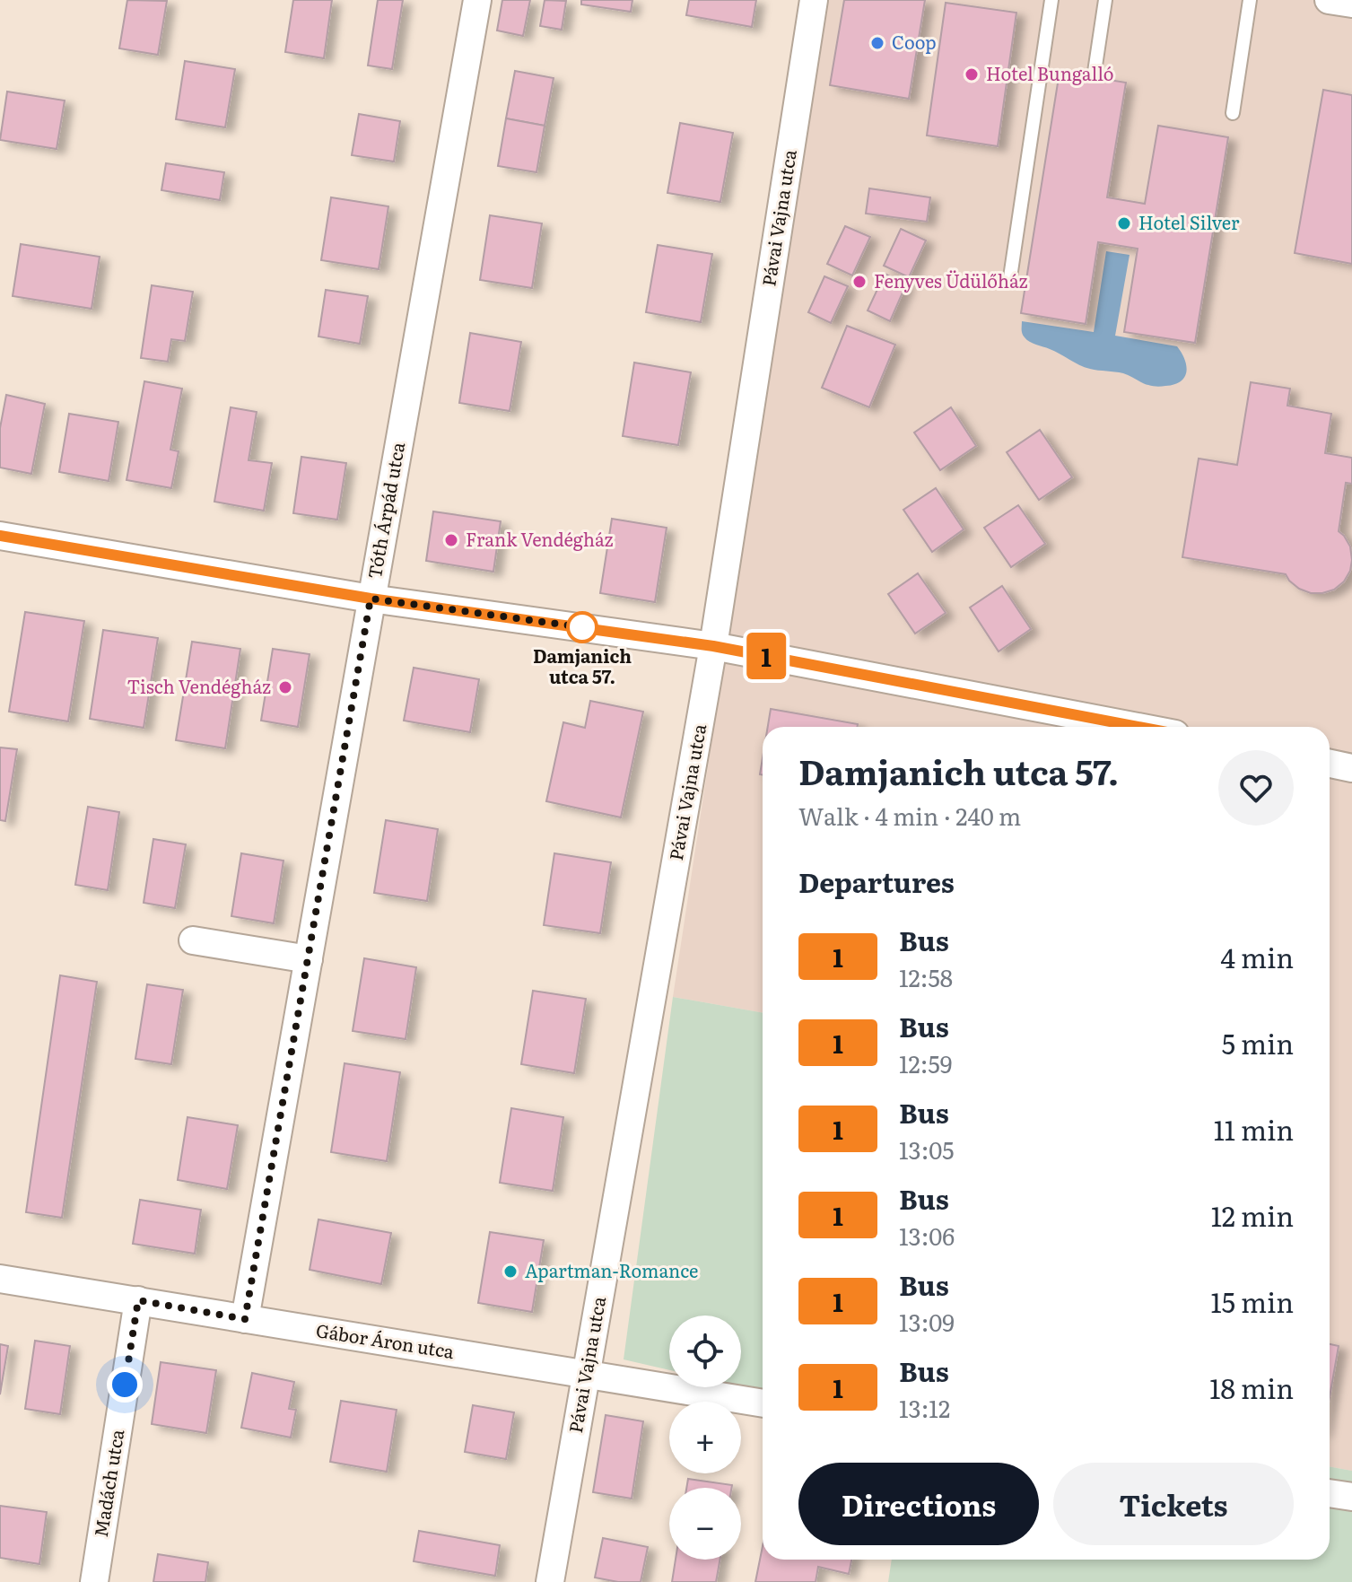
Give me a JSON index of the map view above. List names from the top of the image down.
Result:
{
  "streets": {
    "street": [
      "Pávai Vajna utca",
      "Tóth Árpád utca",
      "Gábor Áron utca",
      "Madách utca"
    ]
  },
  "crossings": [
    ["Pávai Vajna utca", "Gábor Áron utca"],
    ["Tóth Árpád utca", "Gábor Áron utca"],
    ["Gábor Áron utca", "Madách utca"]
  ],
  "places": [
    "Coop",
    "Hotel Bungalló",
    "Hotel Silver",
    "Fenyves Üdülőház",
    "Frank Vendégház",
    "Damjanich utca 57.",
    "Tisch Vendégház",
    "Apartman-Romance"
  ],
  "lines": ["bus line 1"],
  "page": {
    "on_map": "1",
    "heading": [
      ["Damjanich utca 57.", "Walk · 4 min · 240 m"],
      "Departures"
    ],
    "list": [
      {
        "mark": "1",
        "name": "Bus",
        "note": "12:58",
        "value": "4 min"
      },
      {
        "mark": "1",
        "name": "Bus",
        "note": "12:59",
        "value": "5 min"
      },
      {
        "mark": "1",
        "name": "Bus",
        "note": "13:05",
        "value": "11 min"
      },
      {
        "mark": "1",
        "name": "Bus",
        "note": "13:06",
        "value": "12 min"
      },
      {
        "mark": "1",
        "name": "Bus",
        "note": "13:09",
        "value": "15 min"
      },
      {
        "mark": "1",
        "name": "Bus",
        "note": "13:12",
        "value": "18 min"
      }
    ],
    "map_buttons": ["+", "−"],
    "buttons": ["Directions", "Tickets"]
  }
}
